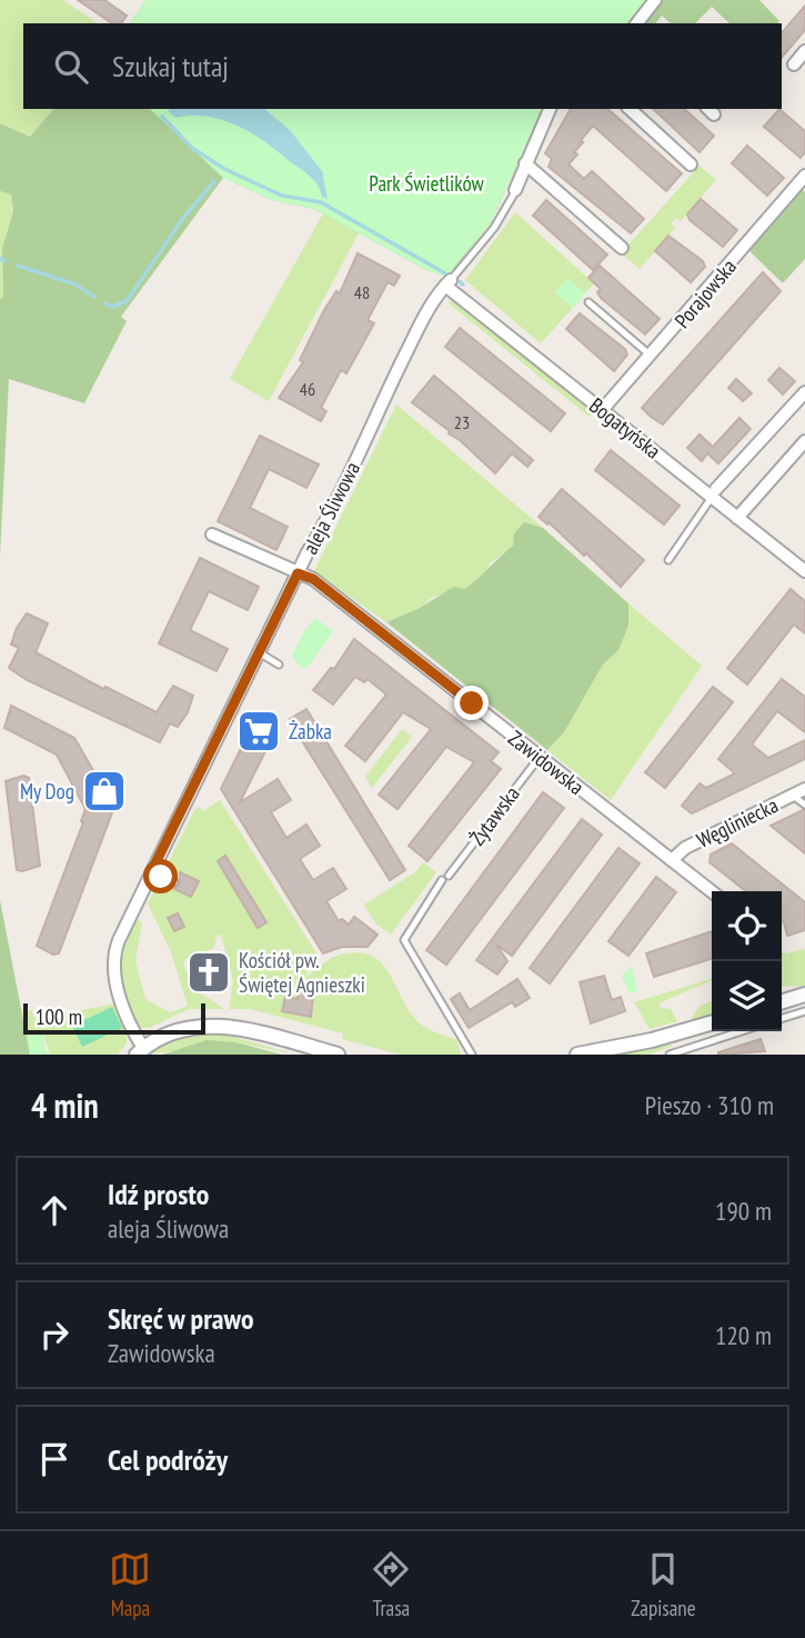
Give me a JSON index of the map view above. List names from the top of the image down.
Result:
{
  "streets": {
    "street": [
      "Porajowska",
      "Bogatyńska",
      "aleja Śliwowa",
      "Zawidowska",
      "Węgliniecka"
    ],
    "lane": ["Żytawska"]
  },
  "crossings": [
    ["Porajowska", "Bogatyńska"],
    ["Bogatyńska", "aleja Śliwowa"],
    ["aleja Śliwowa", "Zawidowska"],
    ["Zawidowska", "Żytawska"],
    ["Zawidowska", "Węgliniecka"]
  ],
  "parks": ["Park Świetlików"],
  "places": {
    "supermarket": ["Żabka"],
    "shop": ["My Dog"],
    "church": ["Kościół pw. Świętej Agnieszki"]
  },
  "house_numbers": ["48", "46", "23"],
  "scale_bar": "100 m",
  "page": {
    "search": "Szukaj tutaj",
    "scale": "100 m",
    "heading": ["4 min", "Pieszo · 310 m"],
    "list": [
      ["Idź prosto", "aleja Śliwowa", "190 m"],
      ["Skręć w prawo", "Zawidowska", "120 m"],
      "Cel podróży"
    ],
    "nav": ["Mapa", "Trasa", "Zapisane"]
  }
}
